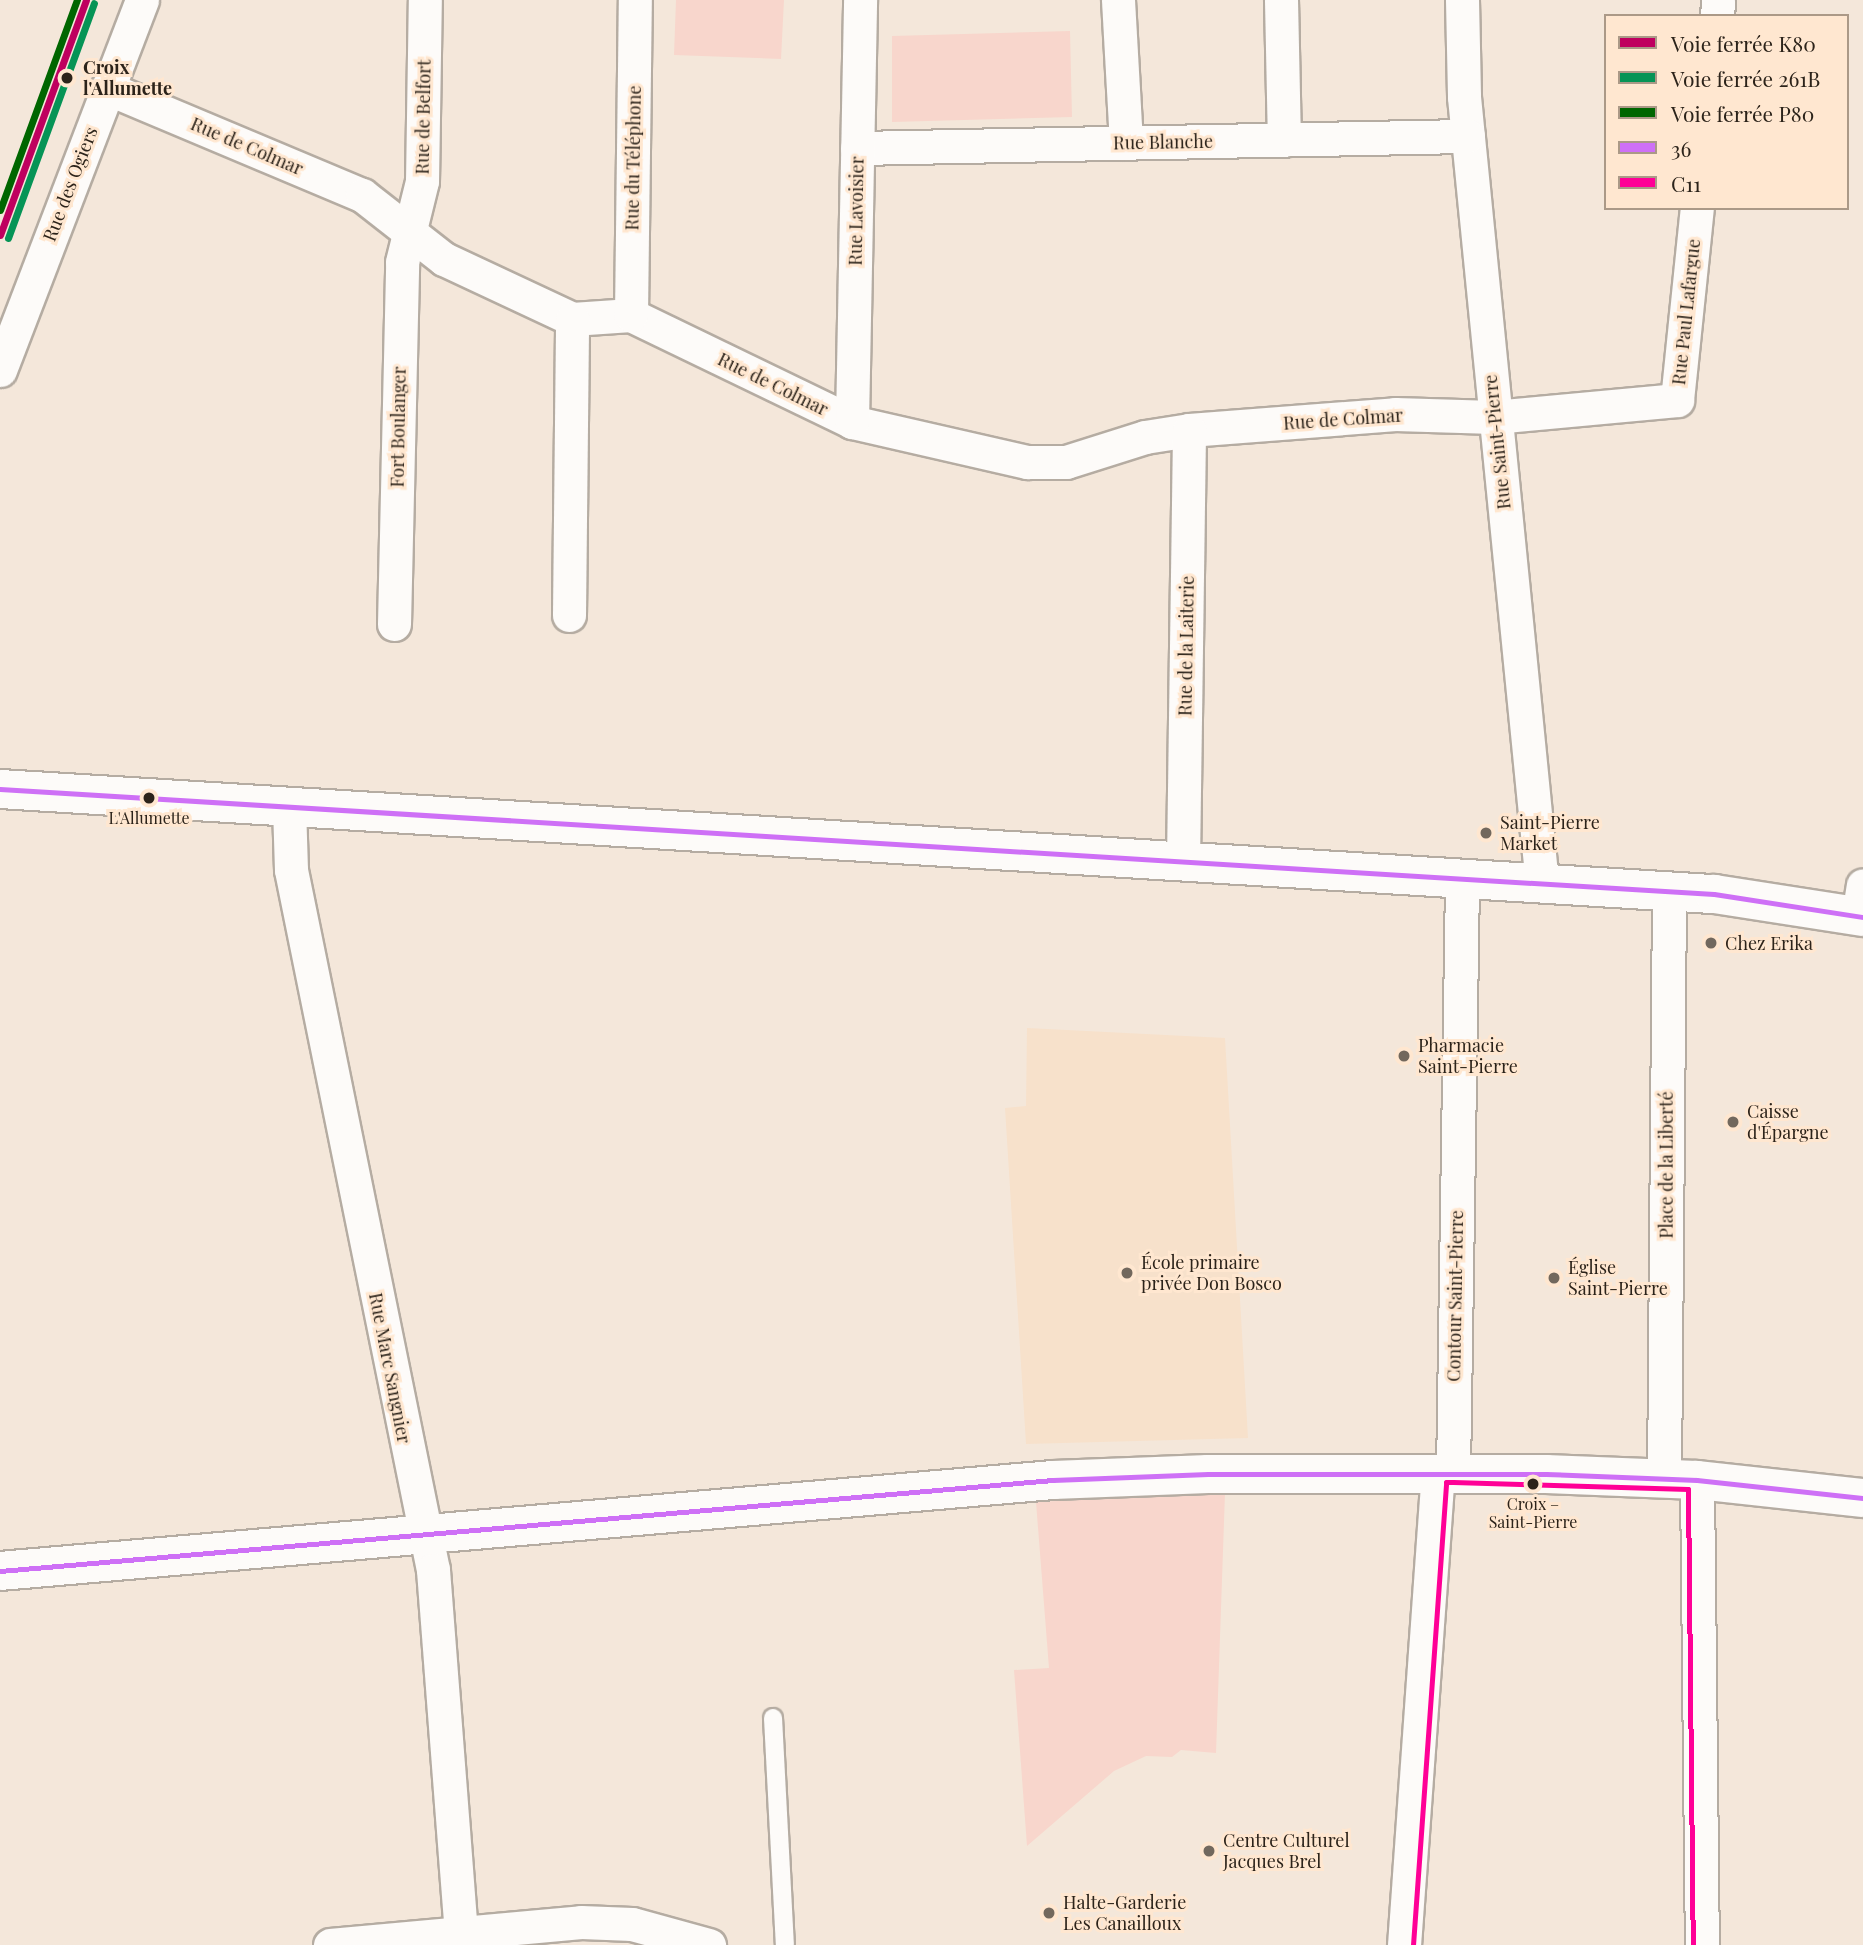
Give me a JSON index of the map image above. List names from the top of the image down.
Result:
{
  "streets": {
    "street": [
      "Rue de Belfort",
      "Rue Blanche",
      "Rue de Colmar",
      "Rue du Téléphone",
      "Rue des Ogiers",
      "Rue Lavoisier",
      "Rue Paul Lafargue",
      "Fort Boulanger",
      "Rue Saint-Pierre",
      "Rue de la Laiterie",
      "Place de la Liberté",
      "Contour Saint-Pierre",
      "Rue Marc Sangnier"
    ]
  },
  "crossings": [
    ["Rue de Belfort", "Rue de Colmar"],
    ["Rue de Belfort", "Fort Boulanger"],
    ["Rue Blanche", "Rue Lavoisier"],
    ["Rue Blanche", "Rue Saint-Pierre"],
    ["Rue de Colmar", "Rue du Téléphone"],
    ["Rue de Colmar", "Rue des Ogiers"],
    ["Rue de Colmar", "Rue Lavoisier"],
    ["Rue de Colmar", "Rue Paul Lafargue"],
    ["Rue de Colmar", "Fort Boulanger"],
    ["Rue de Colmar", "Rue Saint-Pierre"],
    ["Rue de Colmar", "Rue de la Laiterie"],
    ["Rue Paul Lafargue", "Rue Saint-Pierre"]
  ],
  "places": [
    "Croix l'Allumette",
    "L'Allumette",
    "Saint-Pierre Market",
    "Chez Erika",
    "Pharmacie Saint-Pierre",
    "Caisse d'Épargne",
    "École primaire privée Don Bosco",
    "Église Saint-Pierre",
    "Croix – Saint-Pierre",
    "Centre Culturel Jacques Brel",
    "Halte-Garderie Les Canailloux"
  ],
  "lines": [
    "rail line K80",
    "rail line P80",
    "rail line 261B",
    "transit line 36",
    "transit line C11"
  ],
  "legend": [
    "Voie ferrée K80",
    "Voie ferrée 261B",
    "Voie ferrée P80",
    "36",
    "C11"
  ]
}
